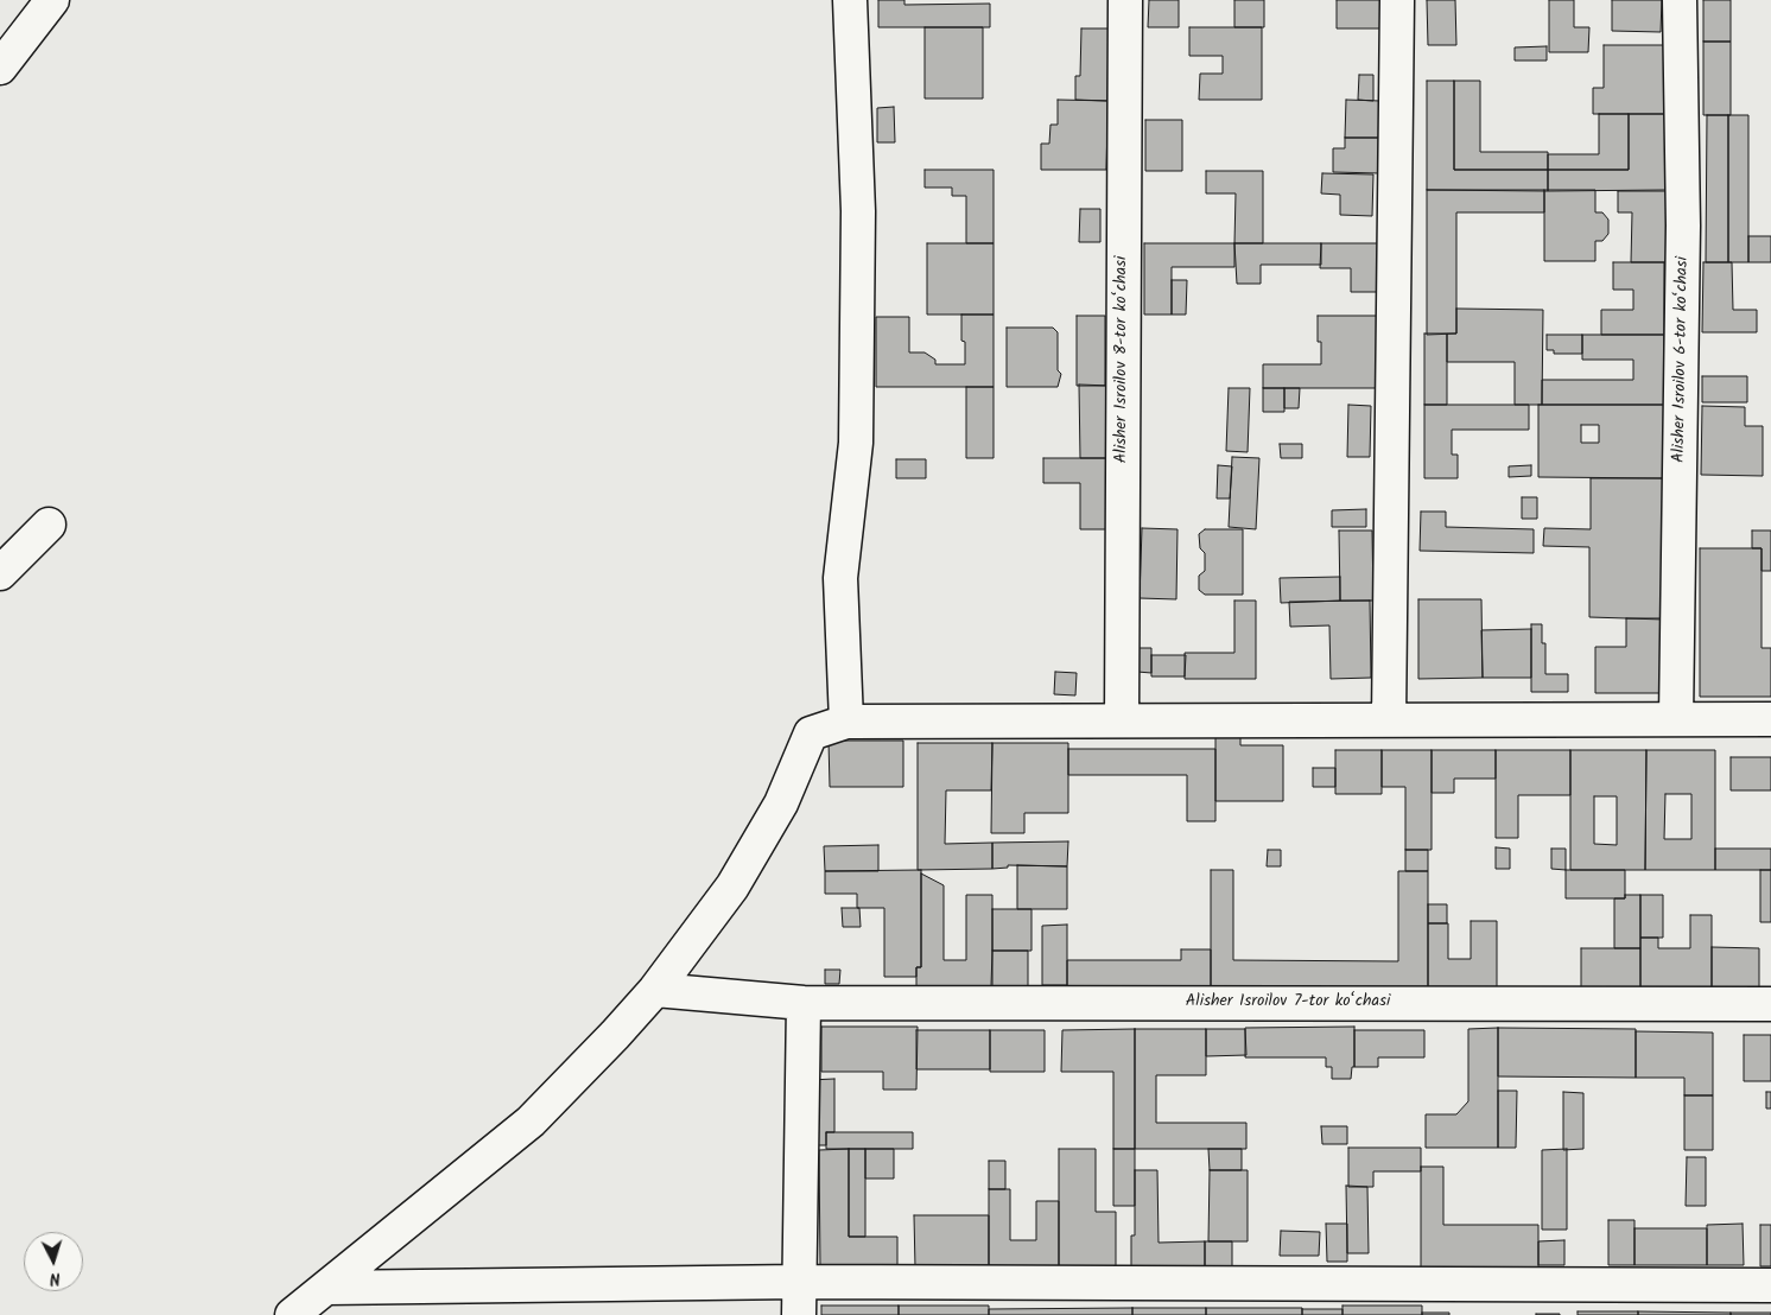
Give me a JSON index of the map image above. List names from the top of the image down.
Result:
{
  "streets": {
    "street": ["Alisher Isroilov 8-tor ko‘chasi", "Alisher Isroilov 6-tor ko‘chasi", "Alisher Isroilov 7-tor ko‘chasi"]
  },
  "north": "bottom"
}
